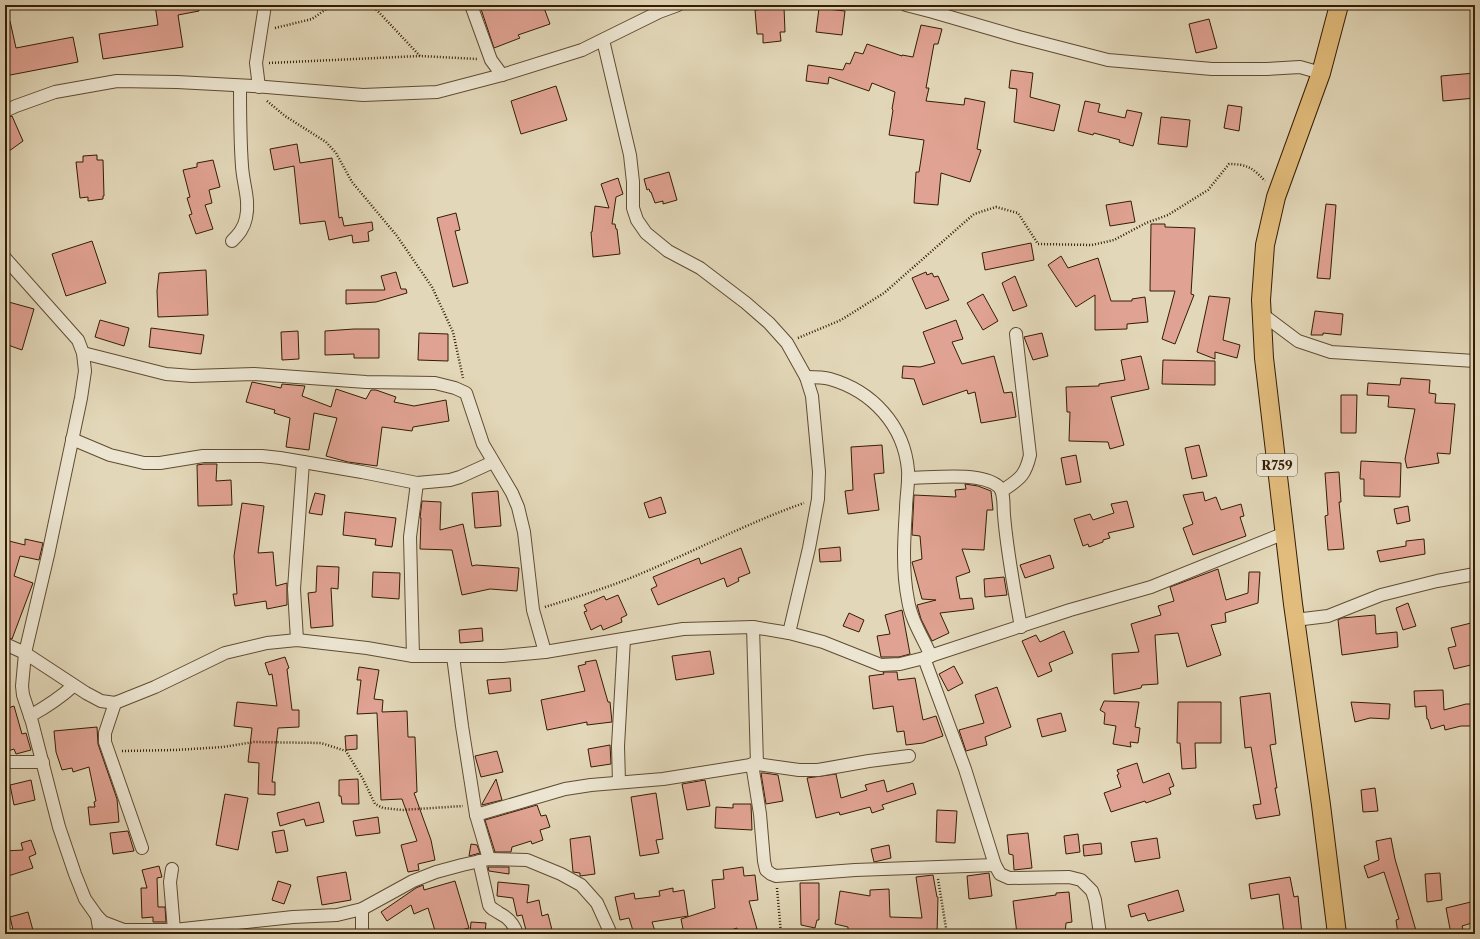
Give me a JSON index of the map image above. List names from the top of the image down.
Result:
{
  "streets": {
    "main road": ["R759"]
  }
}
